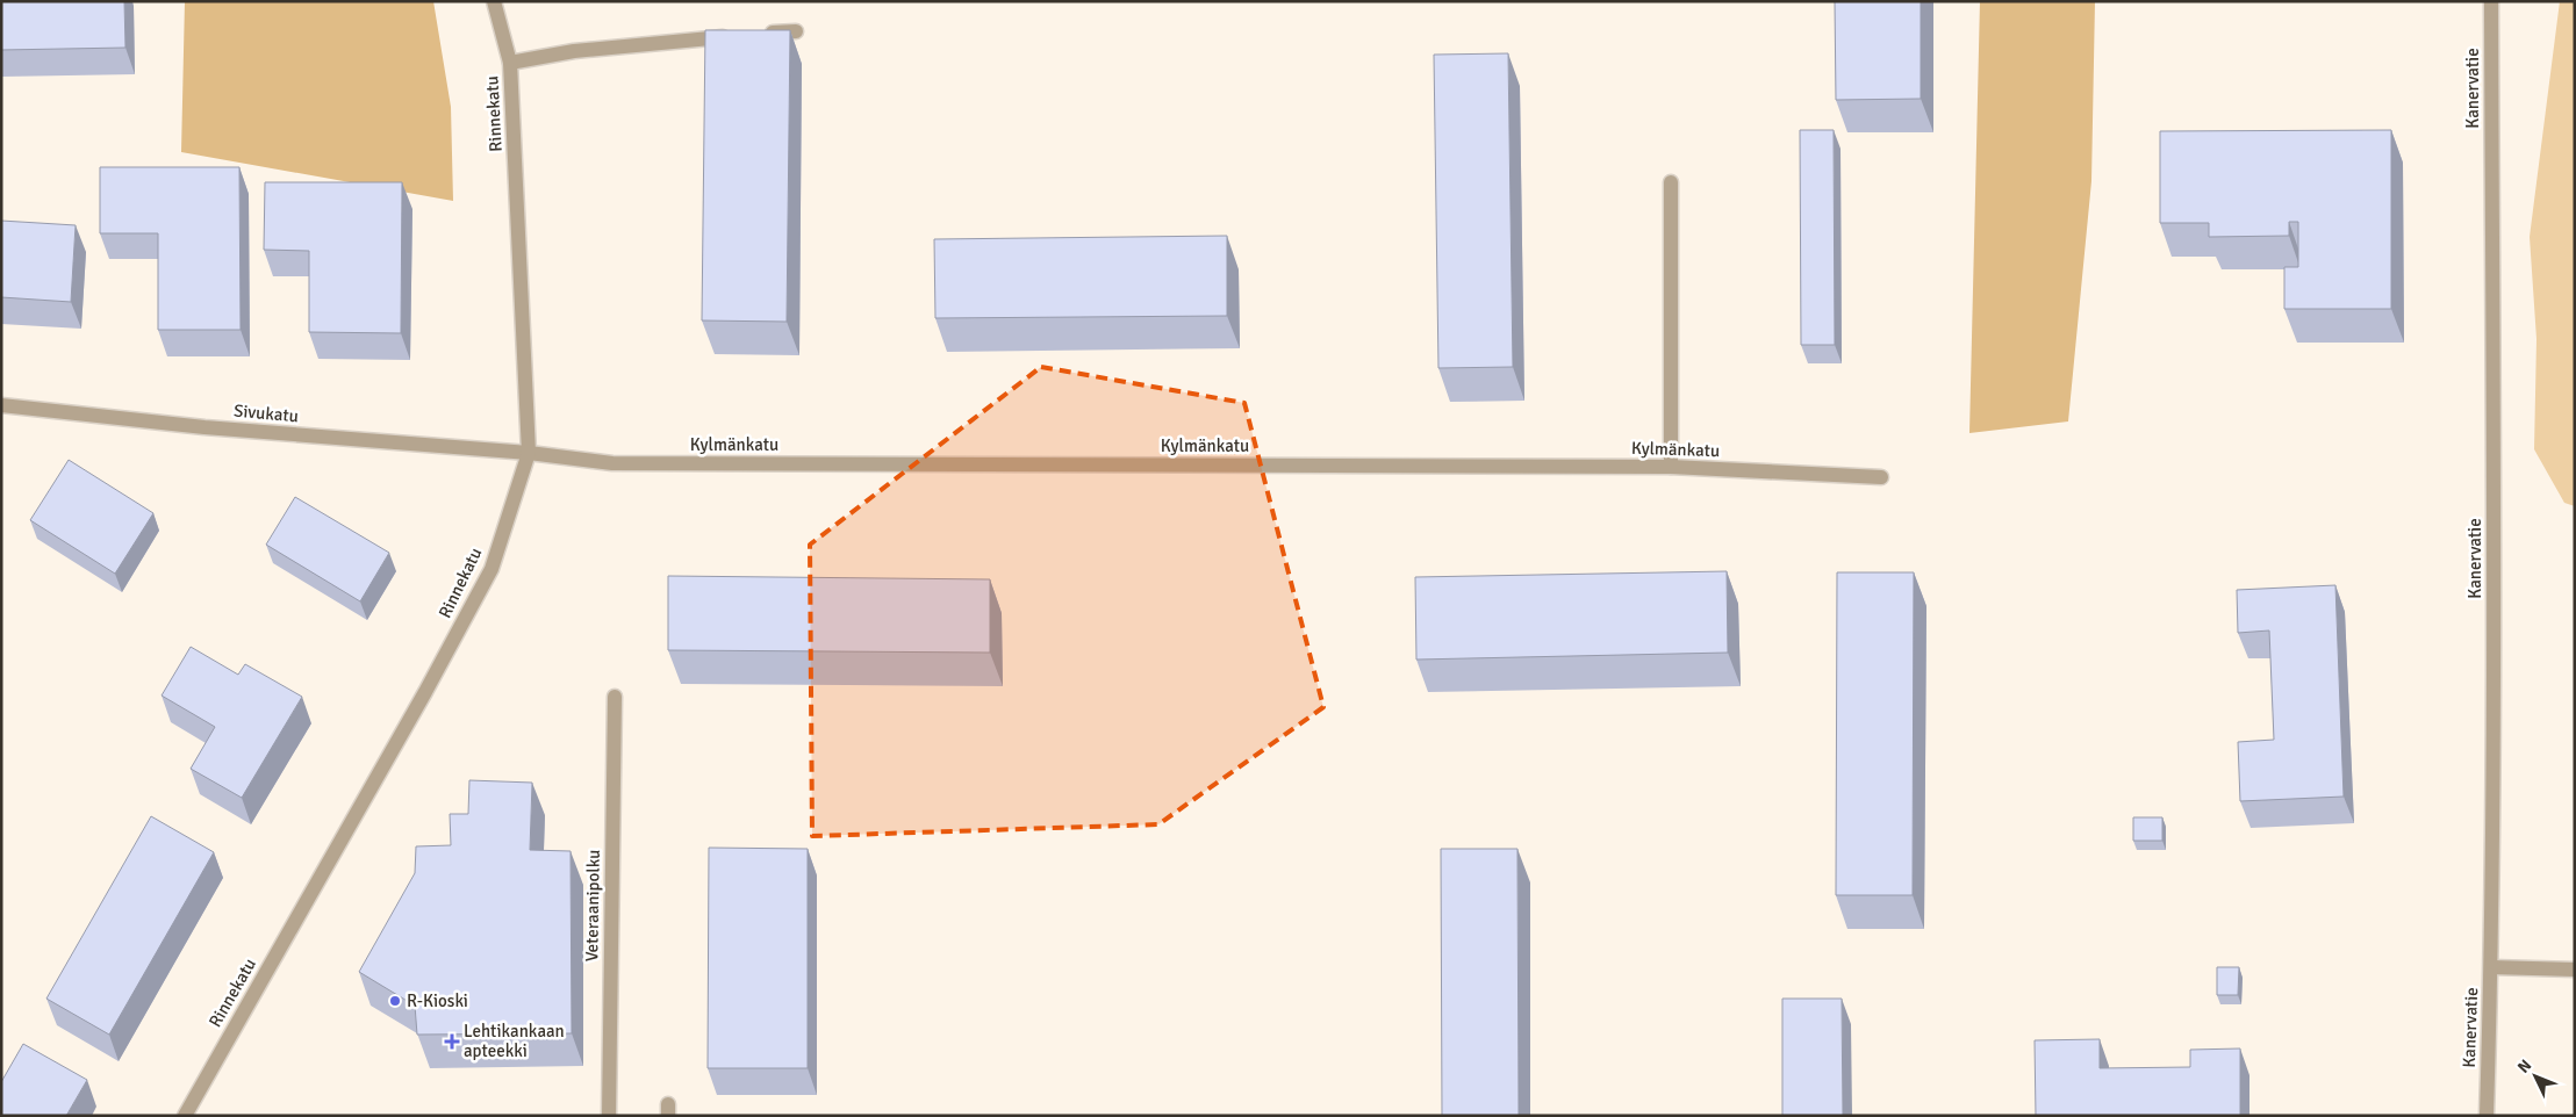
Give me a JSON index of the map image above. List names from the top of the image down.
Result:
{
  "streets": {
    "street": [
      "Kanervatie",
      "Rinnekatu",
      "Sivukatu",
      "Kylmänkatu",
      "Veteraanipolku"
    ]
  },
  "crossings": [
    ["Rinnekatu", "Sivukatu"],
    ["Rinnekatu", "Kylmänkatu"],
    ["Sivukatu", "Kylmänkatu"]
  ],
  "places": {
    "other": ["R-Kioski"],
    "health": ["Lehtikankaan apteekki"]
  },
  "north": "top left"
}
